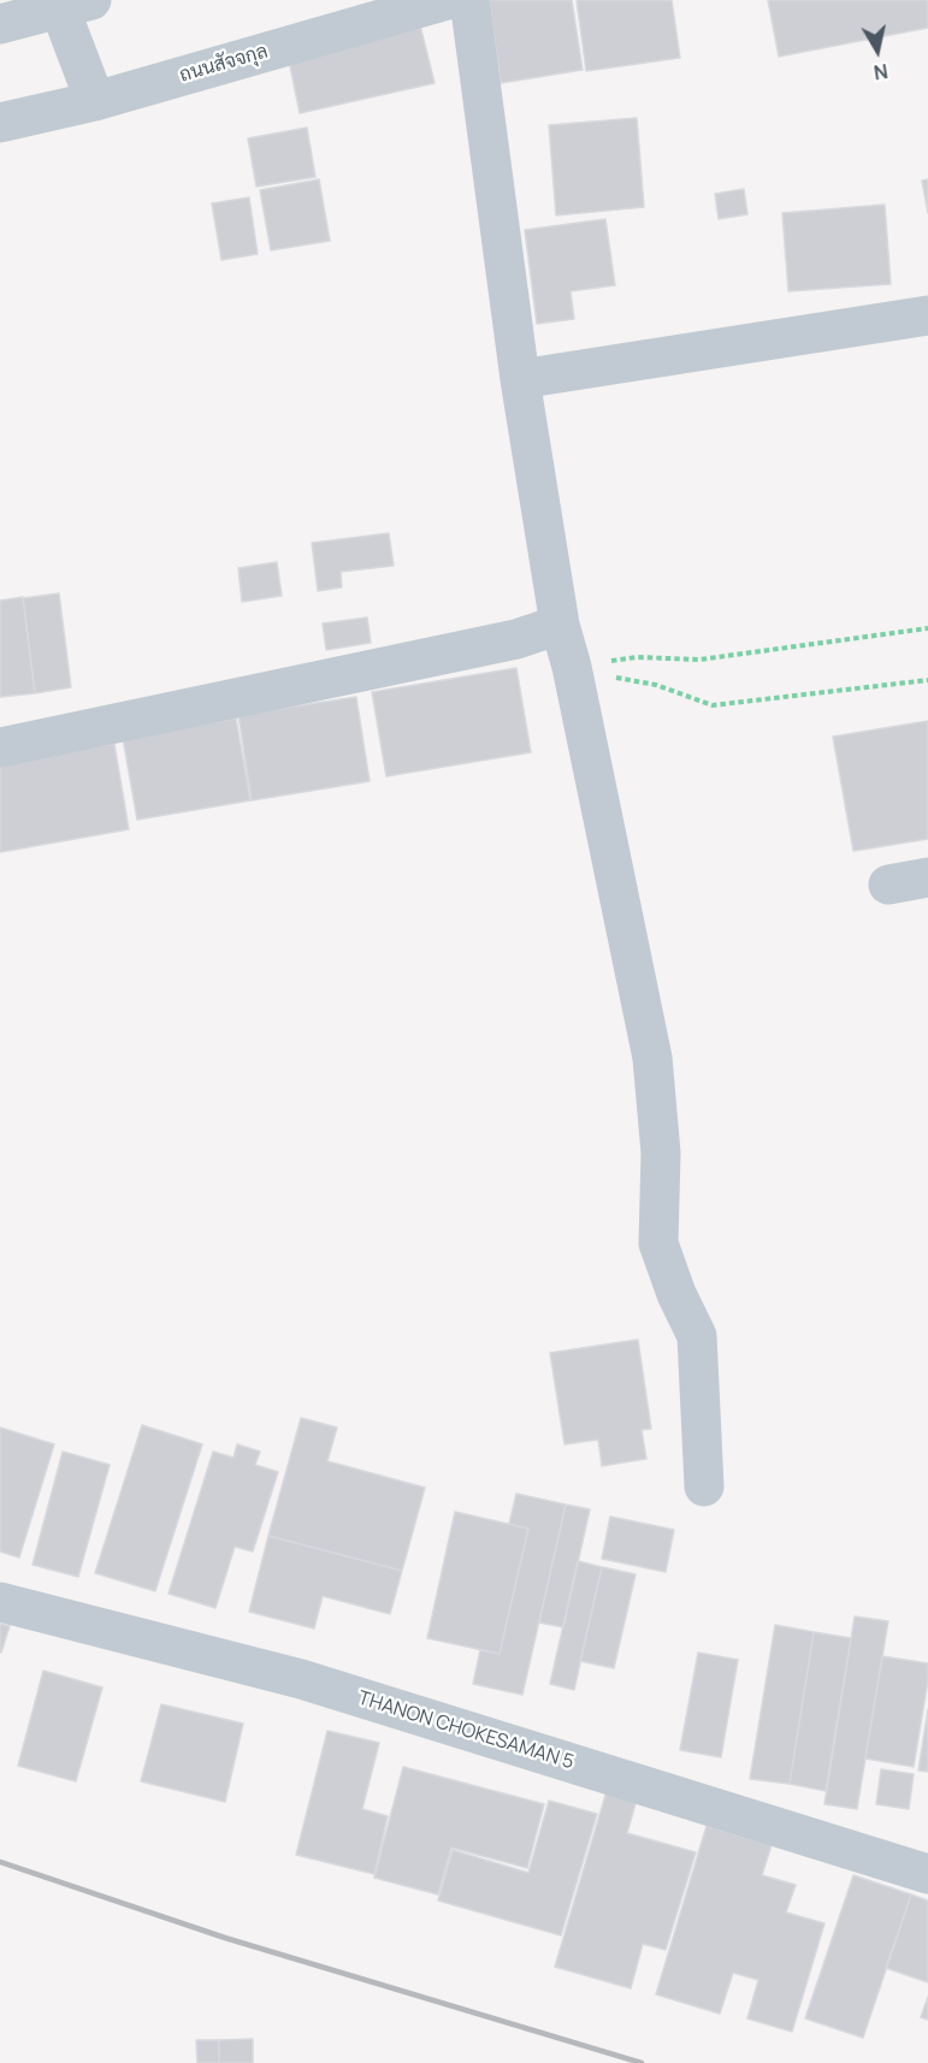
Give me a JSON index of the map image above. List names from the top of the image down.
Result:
{
  "streets": {
    "street": ["ถนนสัจจกุล", "THANON CHOKESAMAN 5"]
  },
  "north": "bottom"
}
